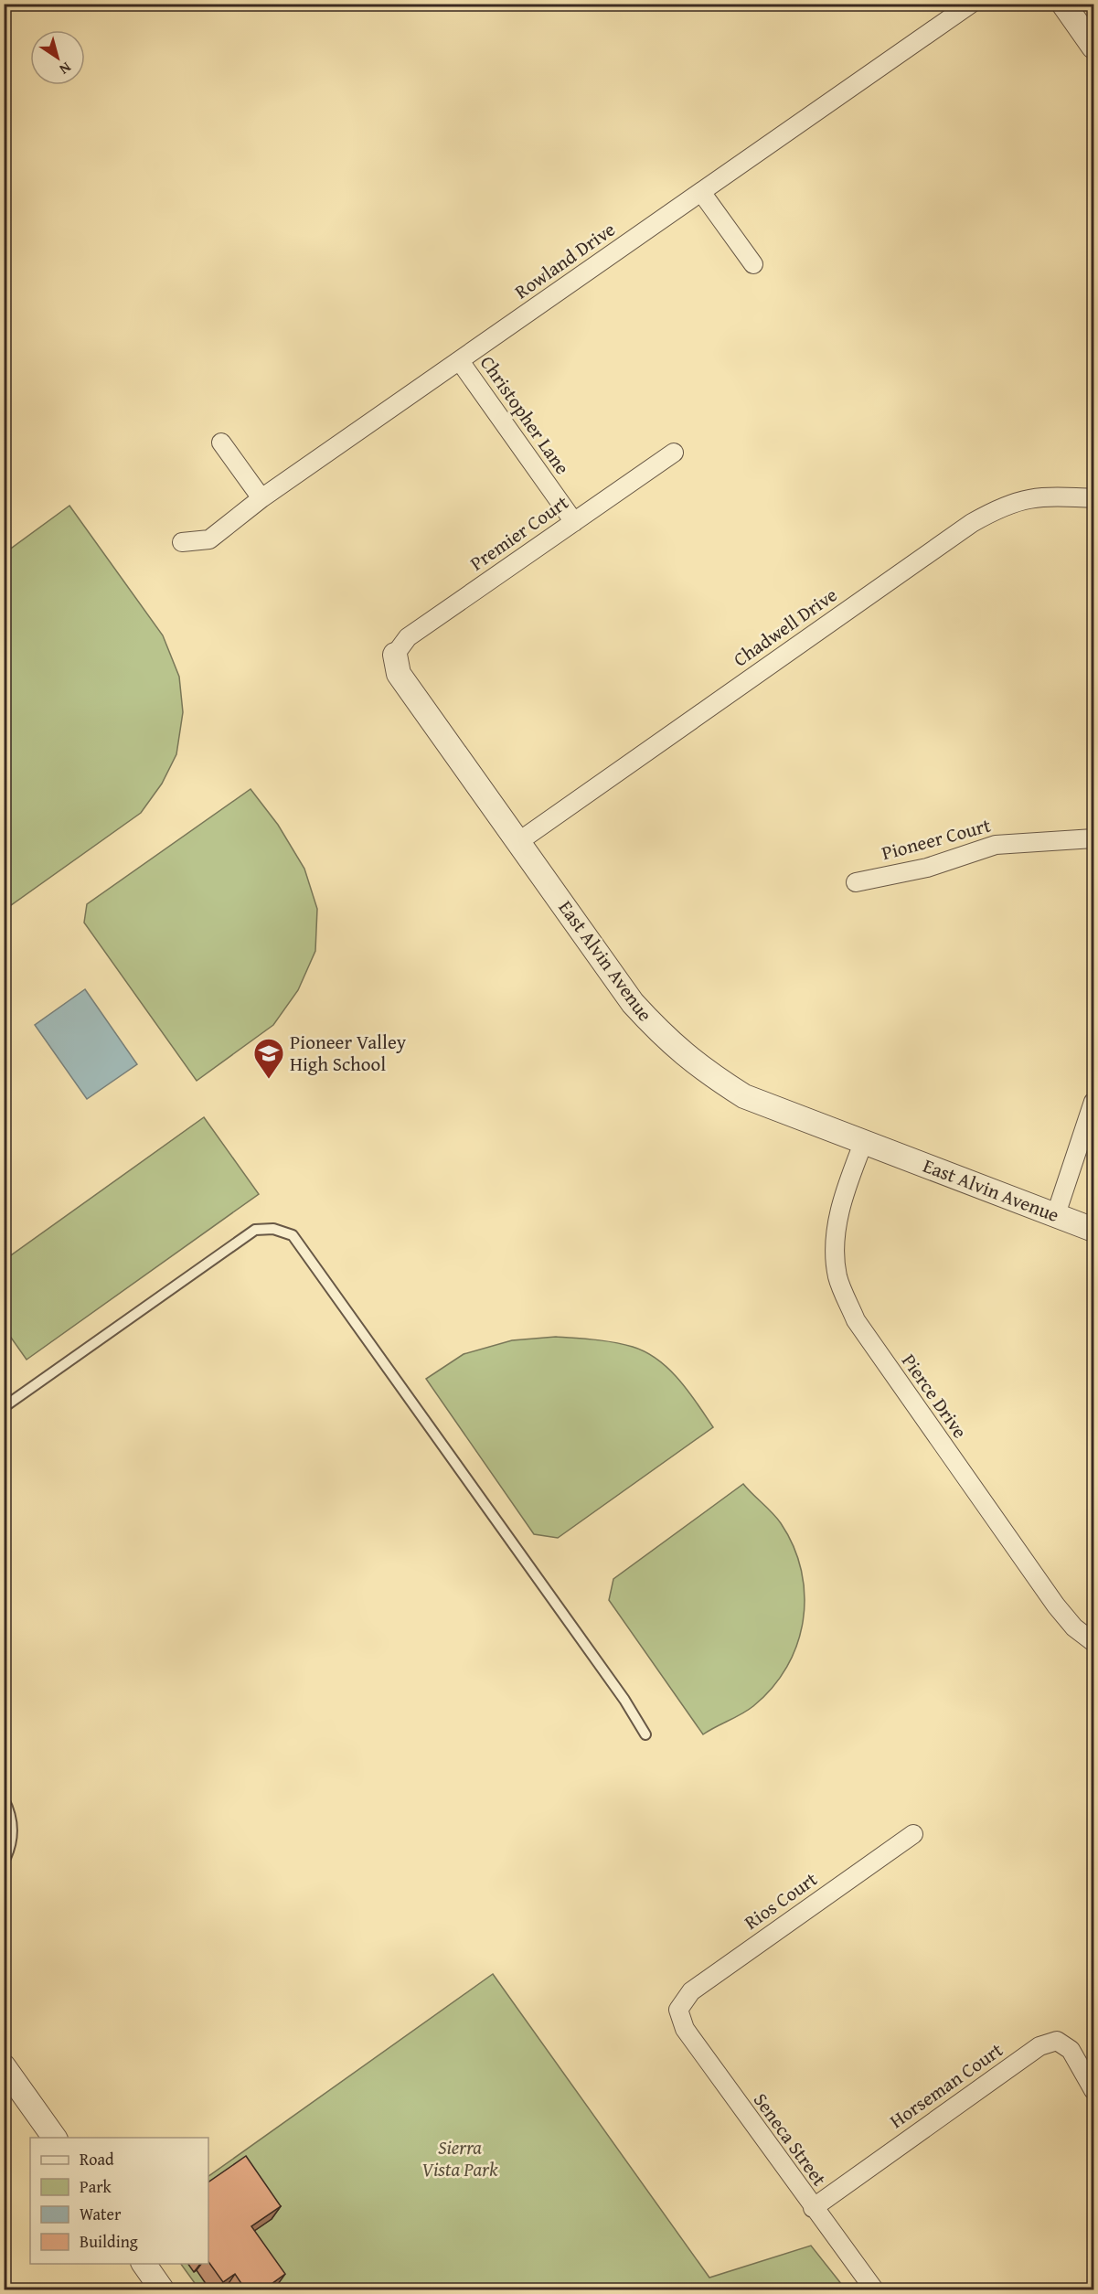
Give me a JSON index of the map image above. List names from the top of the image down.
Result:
{
  "streets": {
    "street": [
      "Rowland Drive",
      "Christopher Lane",
      "Premier Court",
      "Chadwell Drive",
      "Pioneer Court",
      "East Alvin Avenue",
      "Pierce Drive",
      "Rios Court",
      "Horseman Court",
      "Seneca Street"
    ]
  },
  "crossings": [
    ["Rowland Drive", "Christopher Lane"],
    ["Christopher Lane", "Premier Court"],
    ["Premier Court", "East Alvin Avenue"],
    ["Chadwell Drive", "East Alvin Avenue"],
    ["East Alvin Avenue", "Pierce Drive"],
    ["Rios Court", "Seneca Street"],
    ["Horseman Court", "Seneca Street"]
  ],
  "parks": ["Sierra Vista Park"],
  "places": {
    "school or university": ["Pioneer Valley High School"]
  },
  "legend": [
    "Road",
    "Park",
    "Water",
    "Building"
  ],
  "north": "bottom right"
}
